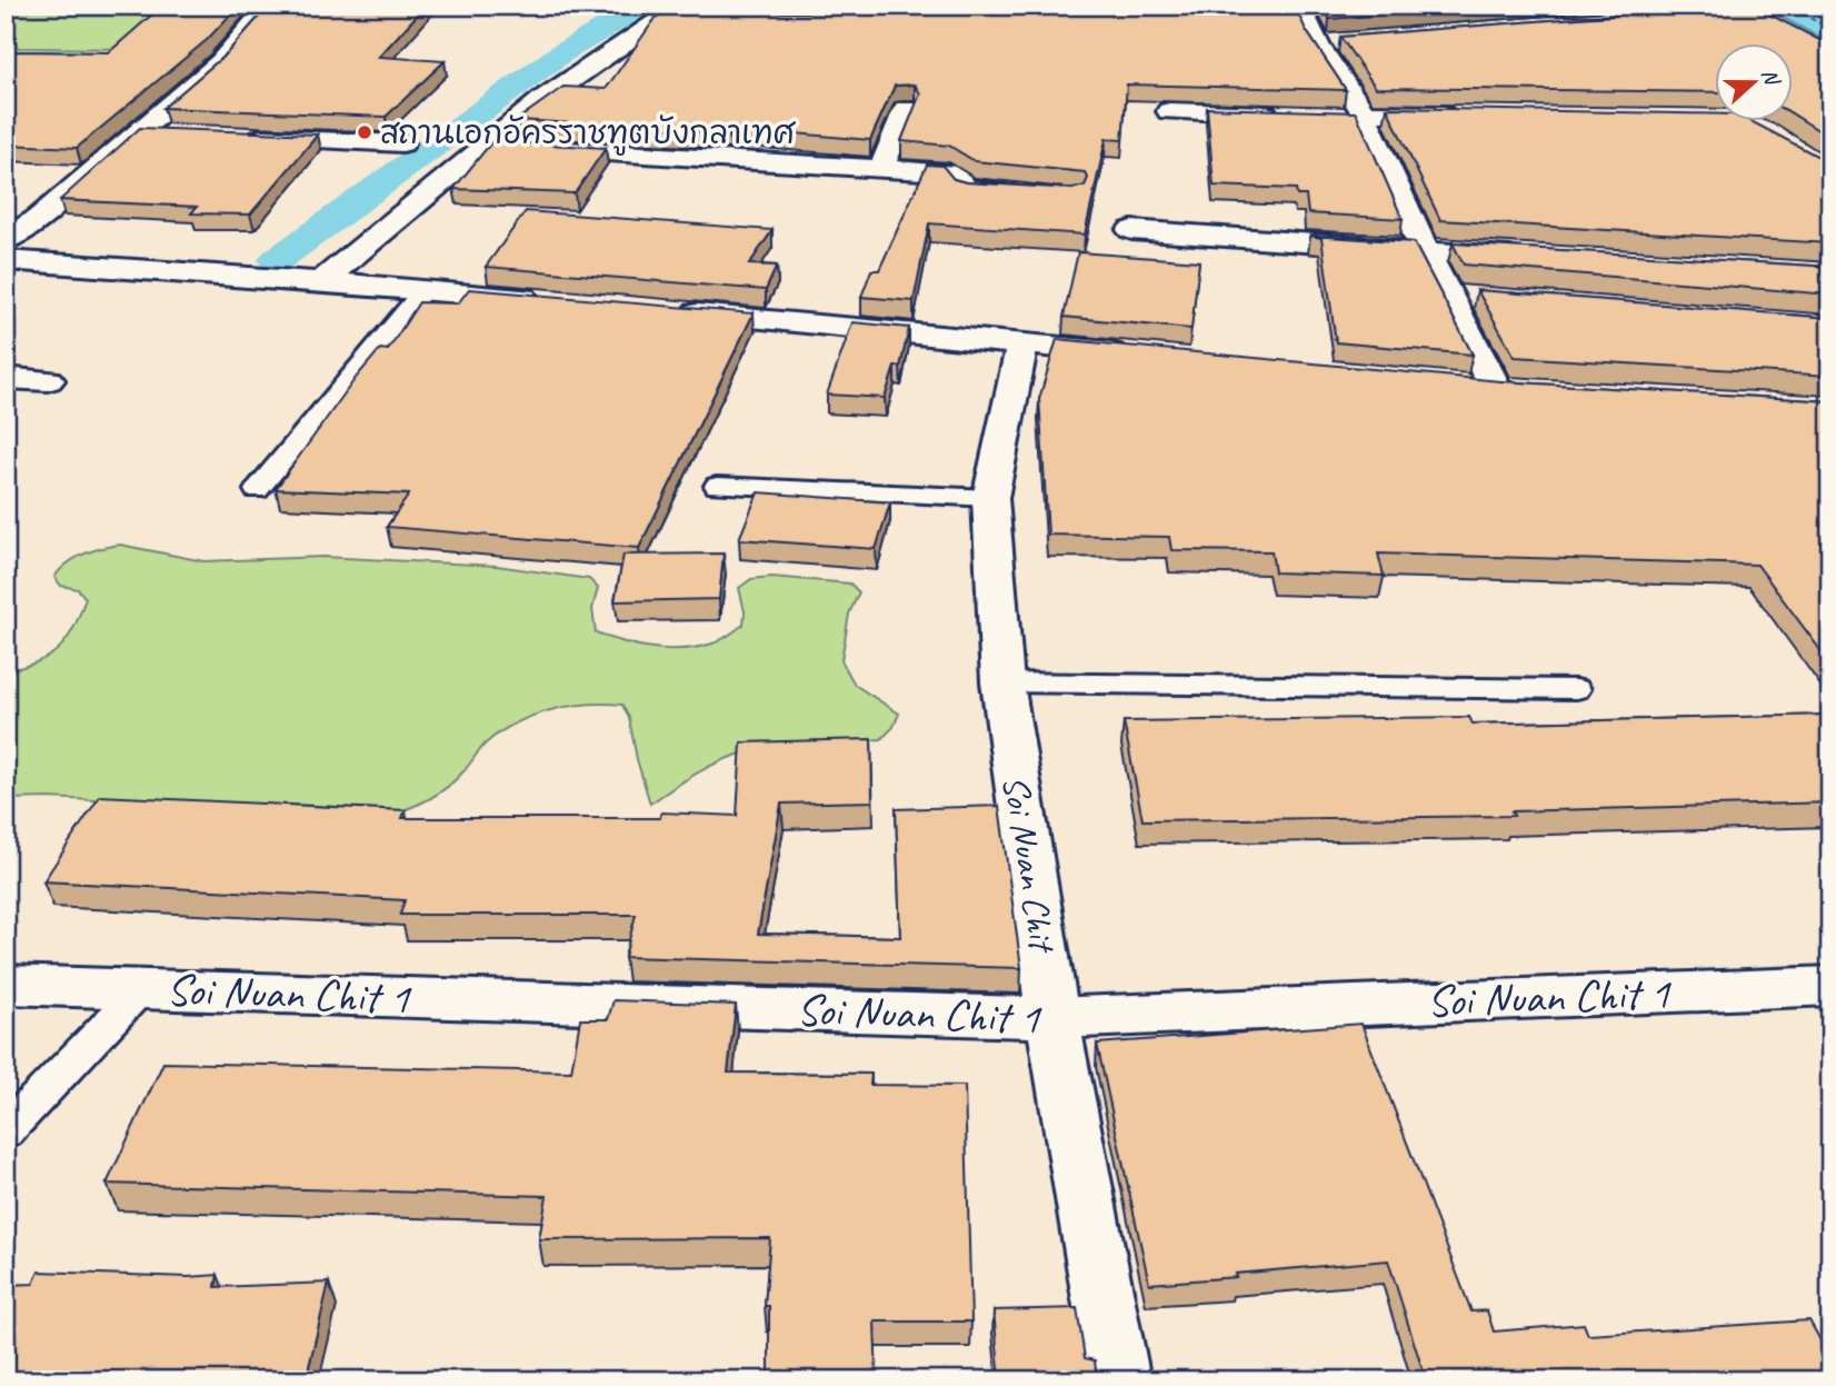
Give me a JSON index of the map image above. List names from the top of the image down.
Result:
{
  "streets": {
    "street": ["Soi Nuan Chit", "Soi Nuan Chit 1"]
  },
  "crossings": [
    ["Soi Nuan Chit", "Soi Nuan Chit 1"]
  ],
  "places": ["สถานเอกอัครราชทูตบังกลาเทศ"],
  "north": "right"
}
